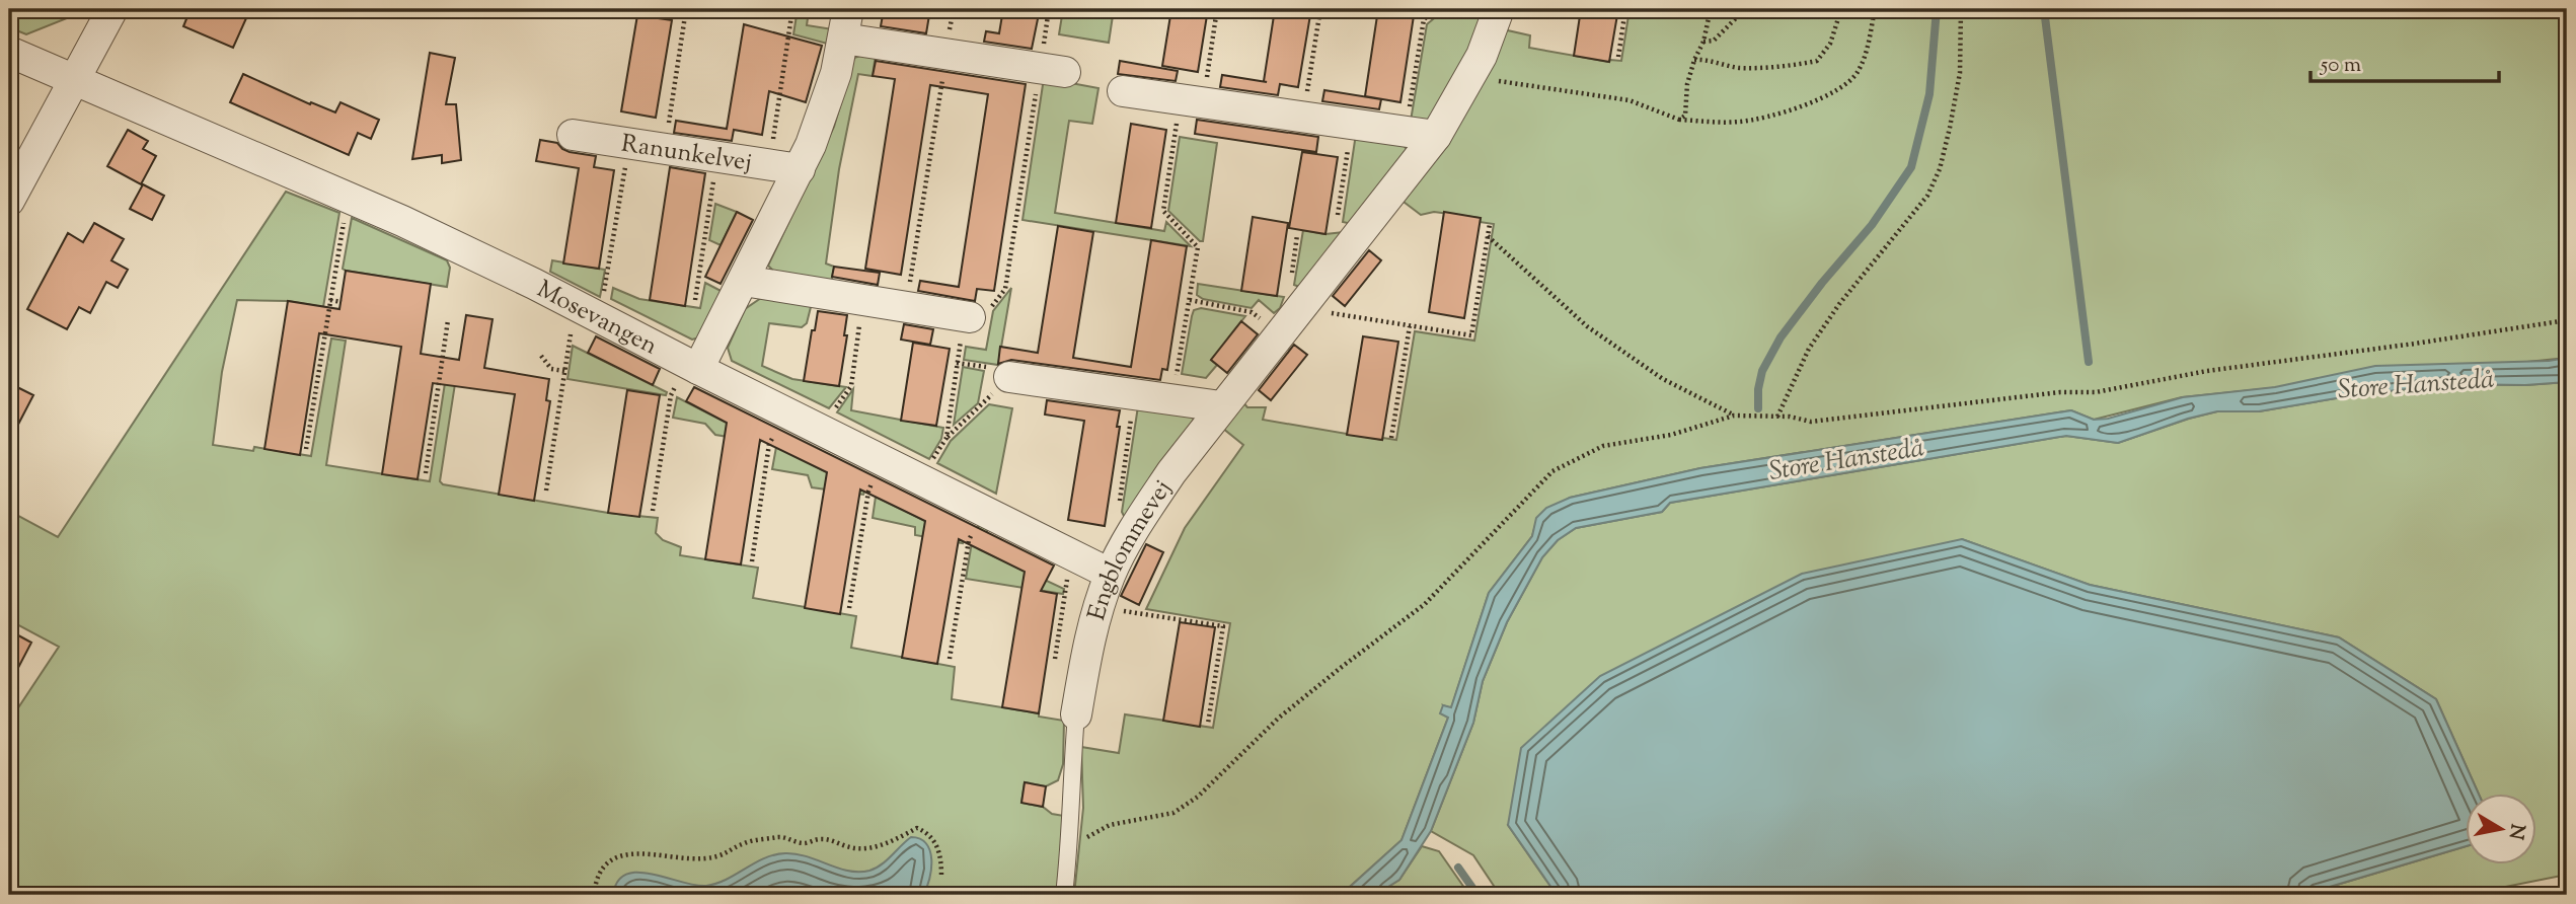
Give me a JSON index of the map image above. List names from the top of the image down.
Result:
{
  "streets": {
    "street": ["Ranunkelvej", "Mosevangen", "Engblommevej"]
  },
  "crossings": [
    ["Mosevangen", "Engblommevej"]
  ],
  "water": ["Store Hanstedå"],
  "scale_bar": "50 m",
  "north": "right"
}
